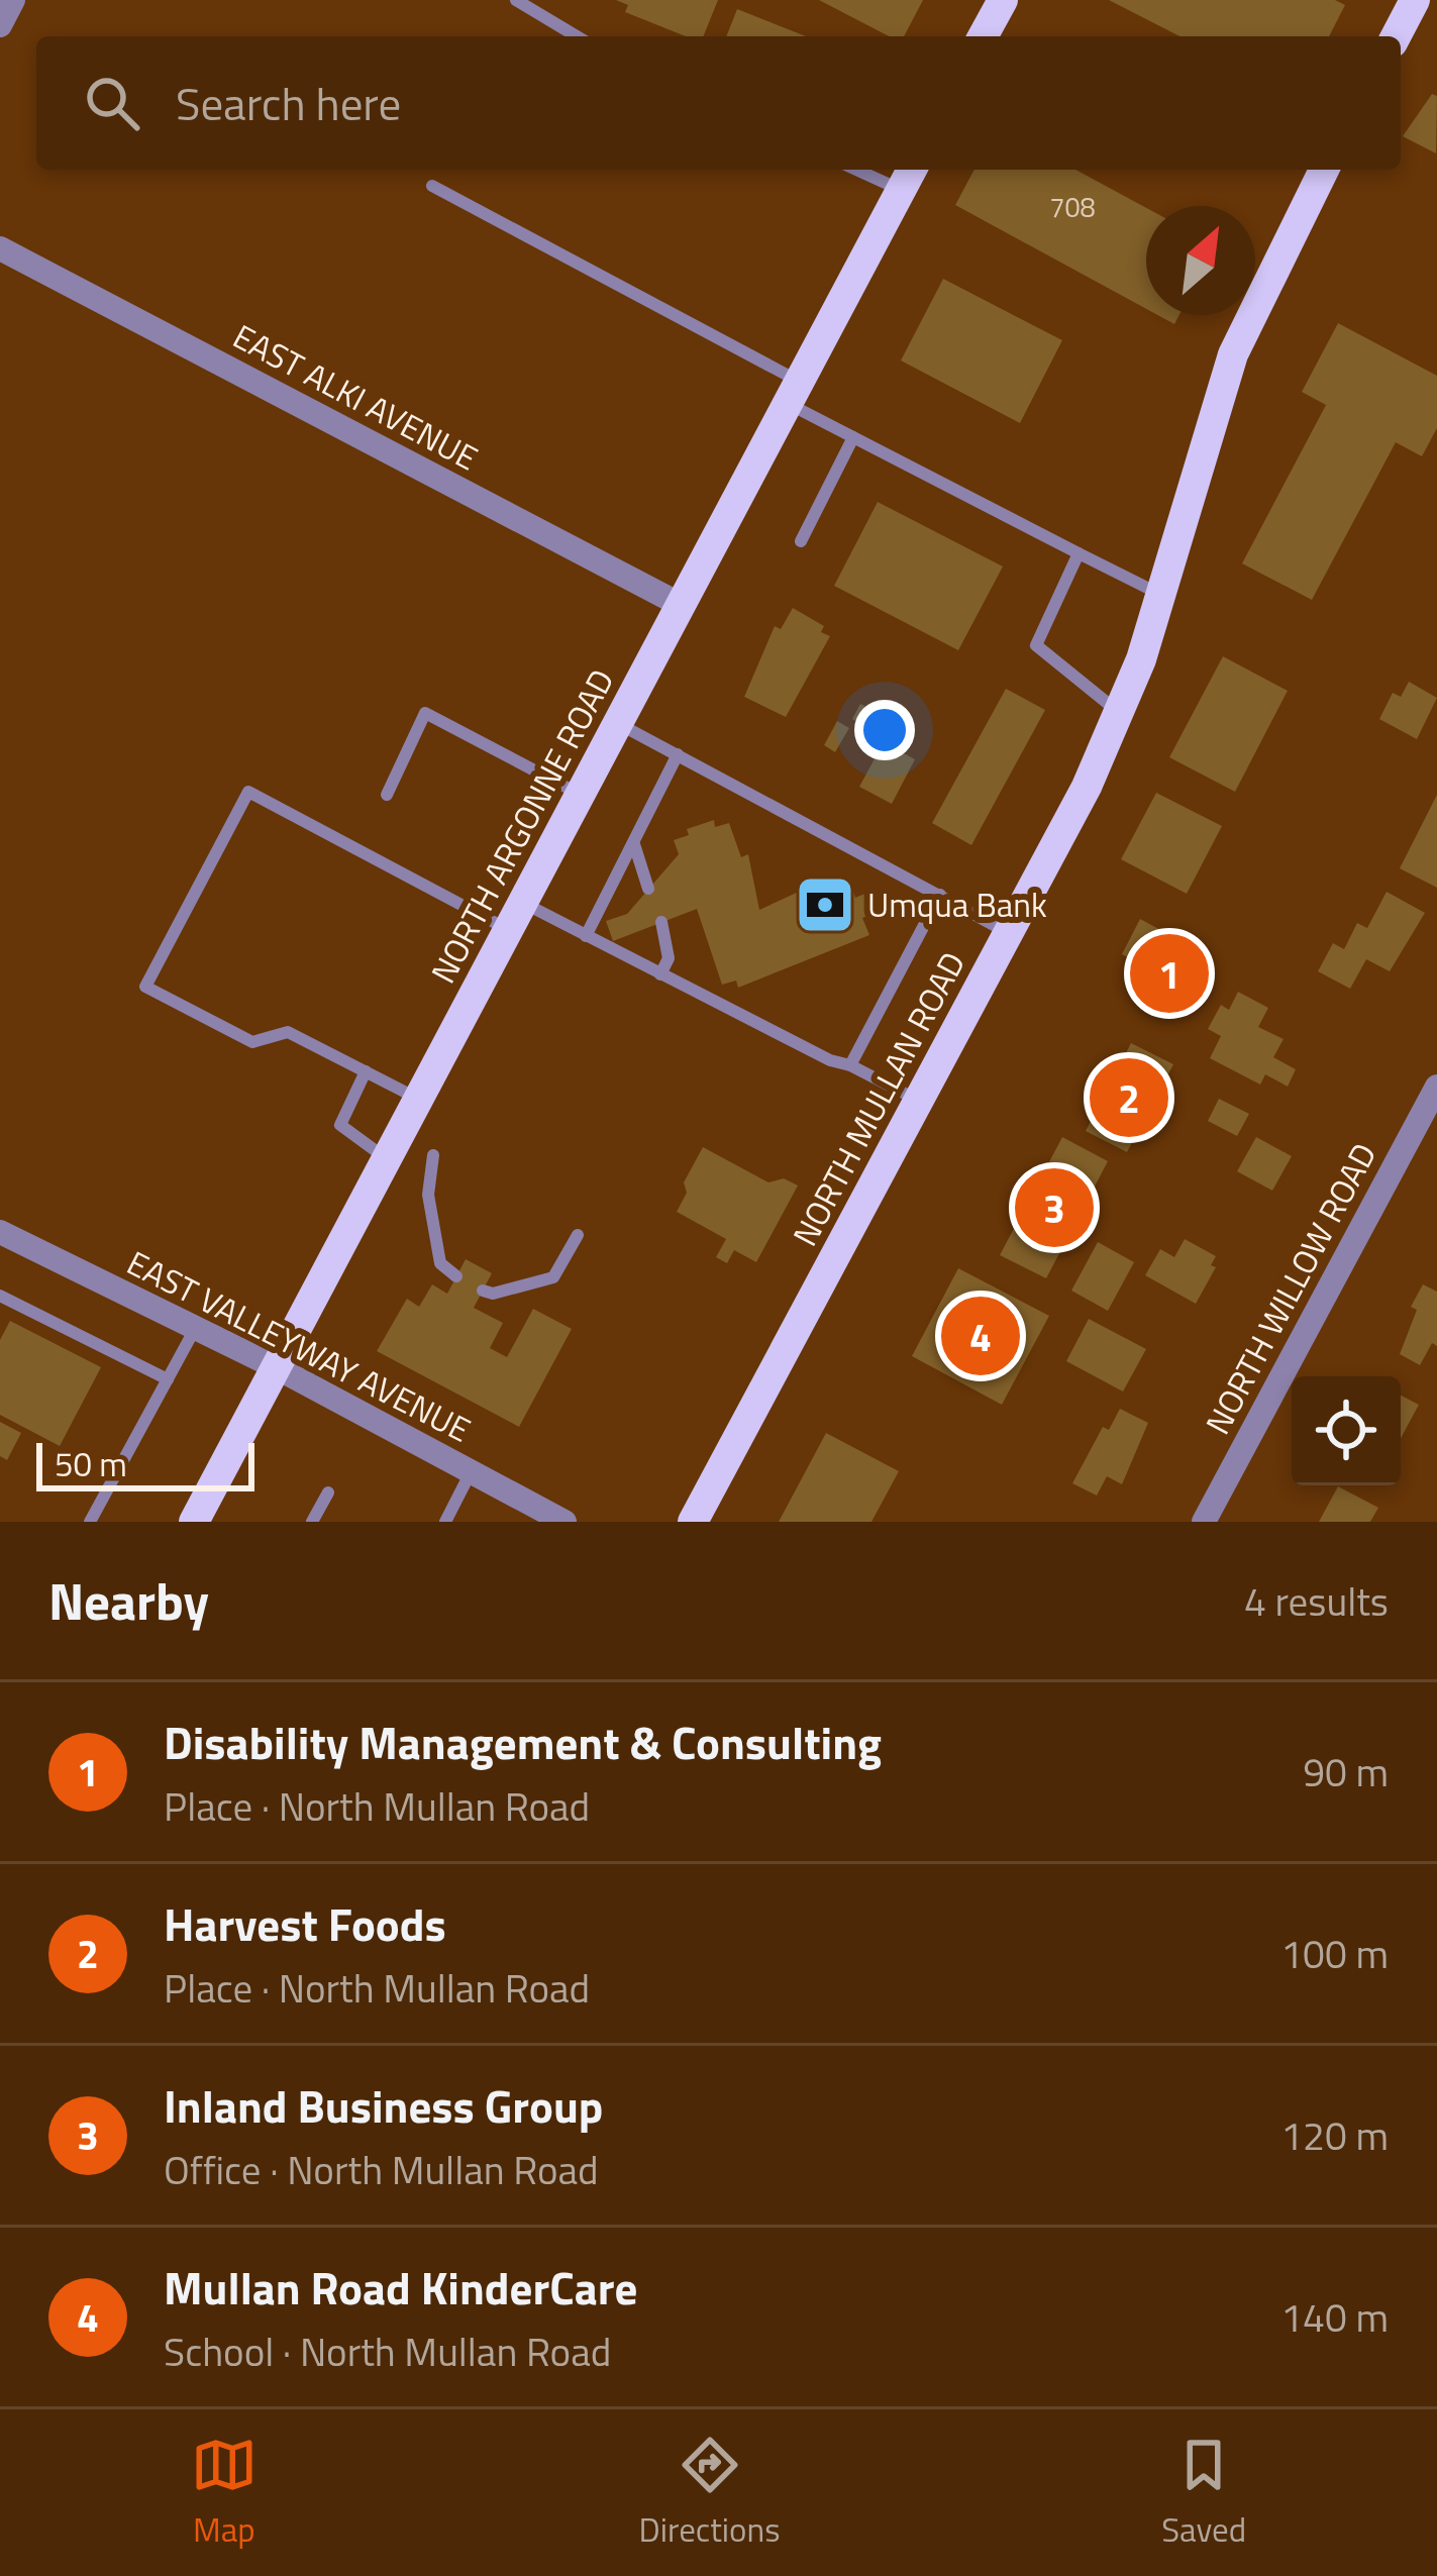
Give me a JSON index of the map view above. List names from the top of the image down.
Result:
{
  "streets": {
    "main road": ["NORTH ARGONNE ROAD", "NORTH MULLAN ROAD"],
    "street": ["EAST ALKI AVENUE", "NORTH WILLOW ROAD", "EAST VALLEYWAY AVENUE"]
  },
  "crossings": [
    ["EAST ALKI AVENUE", "NORTH ARGONNE ROAD"],
    ["NORTH ARGONNE ROAD", "EAST VALLEYWAY AVENUE"]
  ],
  "places": {
    "bank": ["Umqua Bank"]
  },
  "house_numbers": ["708"],
  "scale_bar": "50 m",
  "north": "top right",
  "page": {
    "search": "Search here",
    "pins": [
      "1",
      "2",
      "3",
      "4"
    ],
    "scale": "50 m",
    "heading": ["Nearby", "4 results"],
    "list": [
      {
        "mark": "1",
        "name": "Disability Management & Consulting",
        "note": "Place · North Mullan Road",
        "value": "90 m"
      },
      {
        "mark": "2",
        "name": "Harvest Foods",
        "note": "Place · North Mullan Road",
        "value": "100 m"
      },
      {
        "mark": "3",
        "name": "Inland Business Group",
        "note": "Office · North Mullan Road",
        "value": "120 m"
      },
      {
        "mark": "4",
        "name": "Mullan Road KinderCare",
        "note": "School · North Mullan Road",
        "value": "140 m"
      }
    ],
    "nav": ["Map", "Directions", "Saved"]
  }
}
